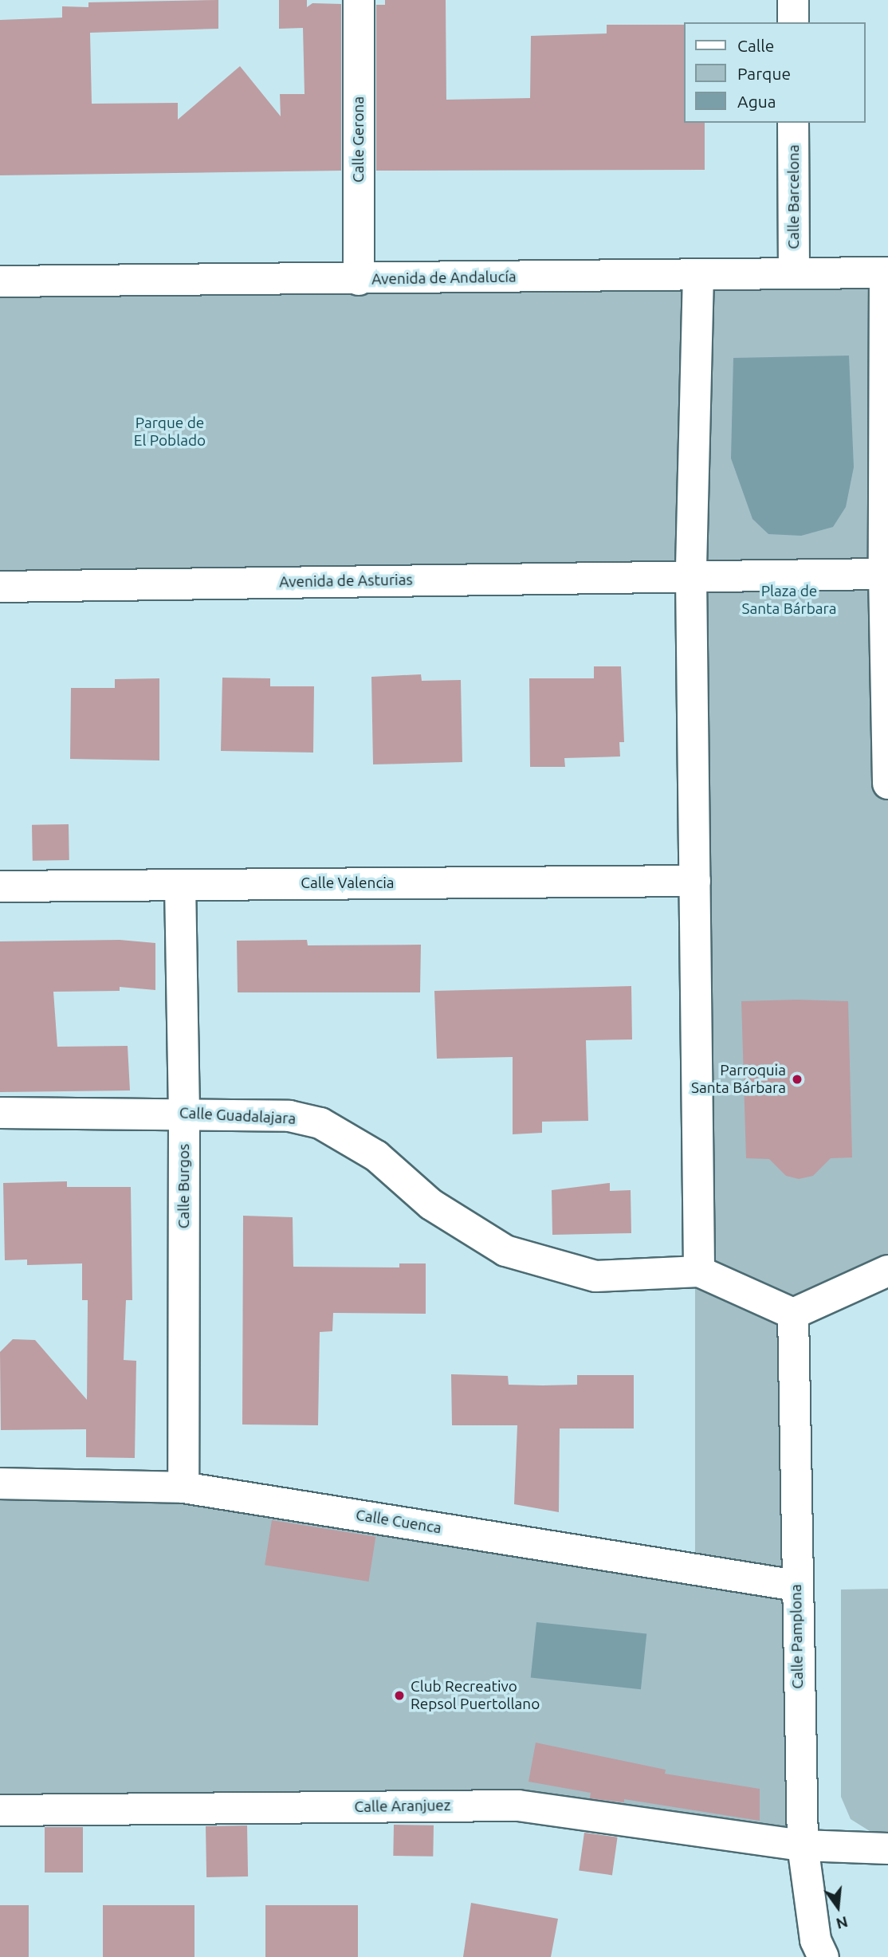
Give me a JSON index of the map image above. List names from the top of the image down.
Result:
{
  "streets": {
    "street": [
      "Calle Gerona",
      "Calle Barcelona",
      "Avenida de Andalucía",
      "Avenida de Asturias",
      "Calle Valencia",
      "Calle Guadalajara",
      "Calle Burgos",
      "Calle Cuenca",
      "Calle Pamplona",
      "Calle Aranjuez"
    ]
  },
  "crossings": [
    ["Calle Gerona", "Avenida de Andalucía"],
    ["Calle Barcelona", "Avenida de Andalucía"],
    ["Calle Valencia", "Calle Burgos"],
    ["Calle Guadalajara", "Calle Burgos"],
    ["Calle Burgos", "Calle Cuenca"],
    ["Calle Cuenca", "Calle Pamplona"],
    ["Calle Pamplona", "Calle Aranjuez"]
  ],
  "parks": ["Parque de El Poblado", "Plaza de Santa Bárbara"],
  "places": ["Parroquia Santa Bárbara", "Club Recreativo Repsol Puertollano"],
  "legend": ["Calle", "Parque", "Agua"],
  "north": "bottom"
}
